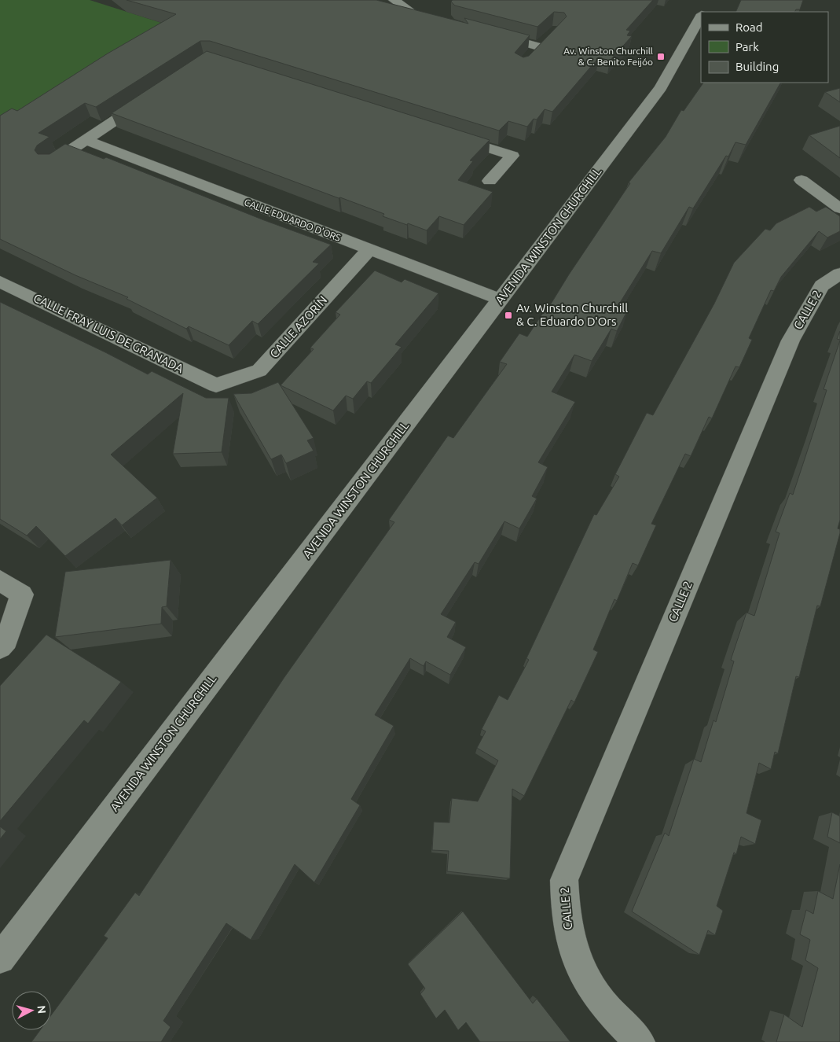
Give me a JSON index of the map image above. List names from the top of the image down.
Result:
{
  "streets": {
    "street": [
      "CALLE EDUARDO D'ORS",
      "AVENIDA WINSTON CHURCHILL",
      "CALLE 2",
      "CALLE AZORÍN",
      "CALLE FRAY LUIS DE GRANADA"
    ]
  },
  "crossings": [
    ["CALLE EDUARDO D'ORS", "AVENIDA WINSTON CHURCHILL"],
    ["CALLE EDUARDO D'ORS", "CALLE AZORÍN"],
    ["CALLE AZORÍN", "CALLE FRAY LUIS DE GRANADA"]
  ],
  "places": {
    "transit": ["Av. Winston Churchill & C. Benito Feijóo", "Av. Winston Churchill & C. Eduardo D'Ors"]
  },
  "legend": ["Road", "Park", "Building"],
  "north": "right"
}
